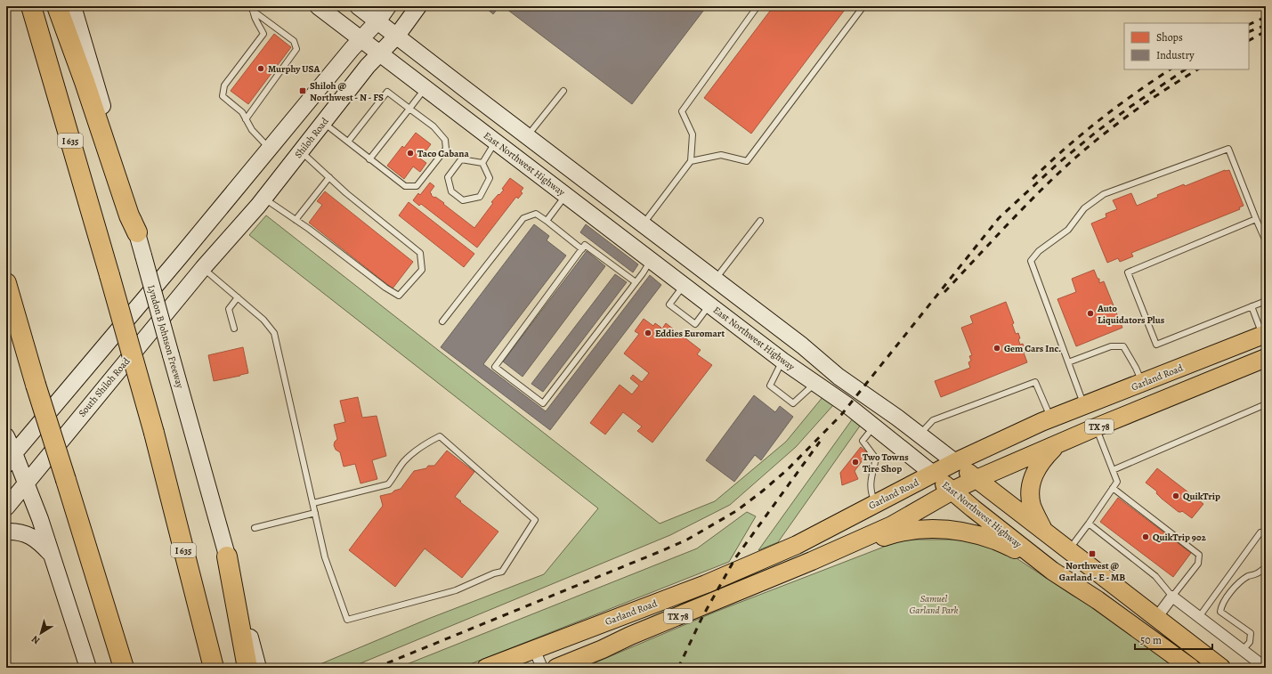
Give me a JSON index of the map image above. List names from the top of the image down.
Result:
{
  "streets": {
    "highway": ["I 635"],
    "main road": [
      "Shiloh Road",
      "East Northwest Highway",
      "Lyndon B Johnson Freeway",
      "Garland Road",
      "South Shiloh Road",
      "TX 78"
    ]
  },
  "crossings": [
    ["Shiloh Road", "East Northwest Highway"],
    ["Shiloh Road", "South Shiloh Road"],
    ["East Northwest Highway", "Garland Road"],
    ["Garland Road", "TX 78"]
  ],
  "parks": ["Samuel Garland Park"],
  "places": {
    "other": [
      "Murphy USA",
      "Taco Cabana",
      "Auto Liquidators Plus",
      "Eddies Euromart",
      "Gem Cars Inc.",
      "Two Towns Tire Shop",
      "QuikTrip",
      "QuikTrip 902"
    ],
    "transit": ["Shiloh @ Northwest - N - FS", "Northwest @ Garland - E - MB"]
  },
  "legend": ["Shops", "Industry"],
  "scale_bar": "50 m",
  "north": "bottom left"
}
